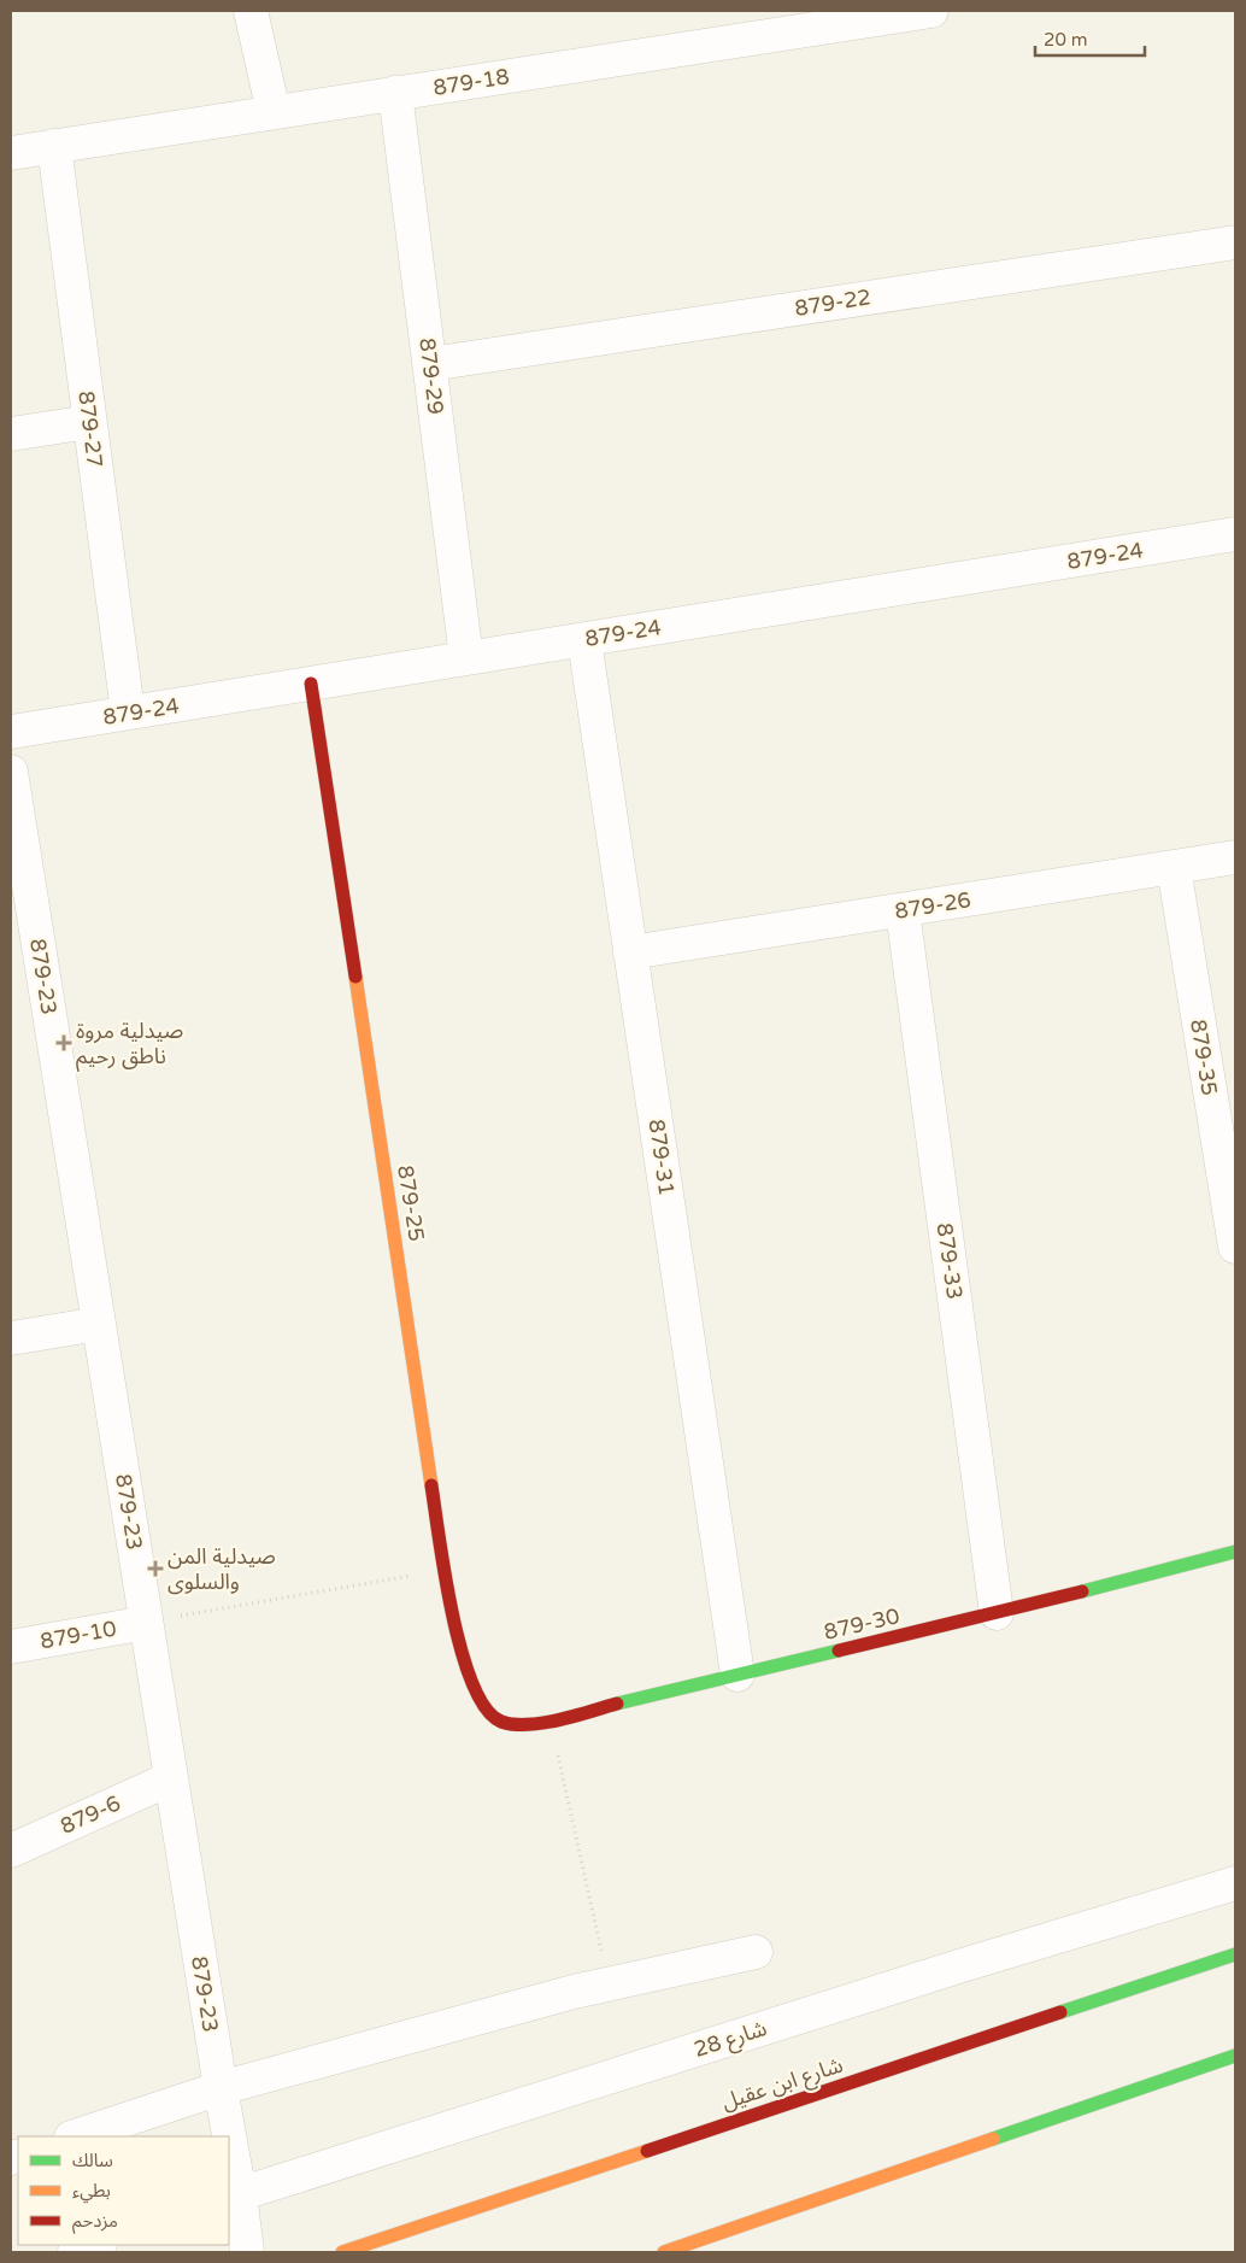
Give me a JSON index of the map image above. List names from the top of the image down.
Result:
{
  "streets": {
    "street": [
      "879-18",
      "879-22",
      "879-29",
      "879-27",
      "879-24",
      "879-26",
      "879-23",
      "879-35",
      "879-31",
      "879-25",
      "879-33",
      "879-30",
      "879-10",
      "879-6",
      "شارع 28",
      "شارع ابن عقيل"
    ]
  },
  "crossings": [
    ["879-18", "879-29"],
    ["879-18", "879-27"],
    ["879-22", "879-29"],
    ["879-29", "879-24"],
    ["879-27", "879-24"],
    ["879-24", "879-31"],
    ["879-24", "879-25"],
    ["879-26", "879-35"],
    ["879-26", "879-31"],
    ["879-26", "879-33"],
    ["879-23", "879-10"],
    ["879-23", "879-6"],
    ["879-23", "شارع 28"],
    ["879-31", "879-30"],
    ["879-25", "879-30"],
    ["879-33", "879-30"]
  ],
  "places": {
    "health": ["صيدلية مروة ناطق رحيم", "صيدلية المن والسلوى"]
  },
  "legend": ["سالك", "بطيء", "مزدحم"],
  "scale_bar": "20 m"
}
